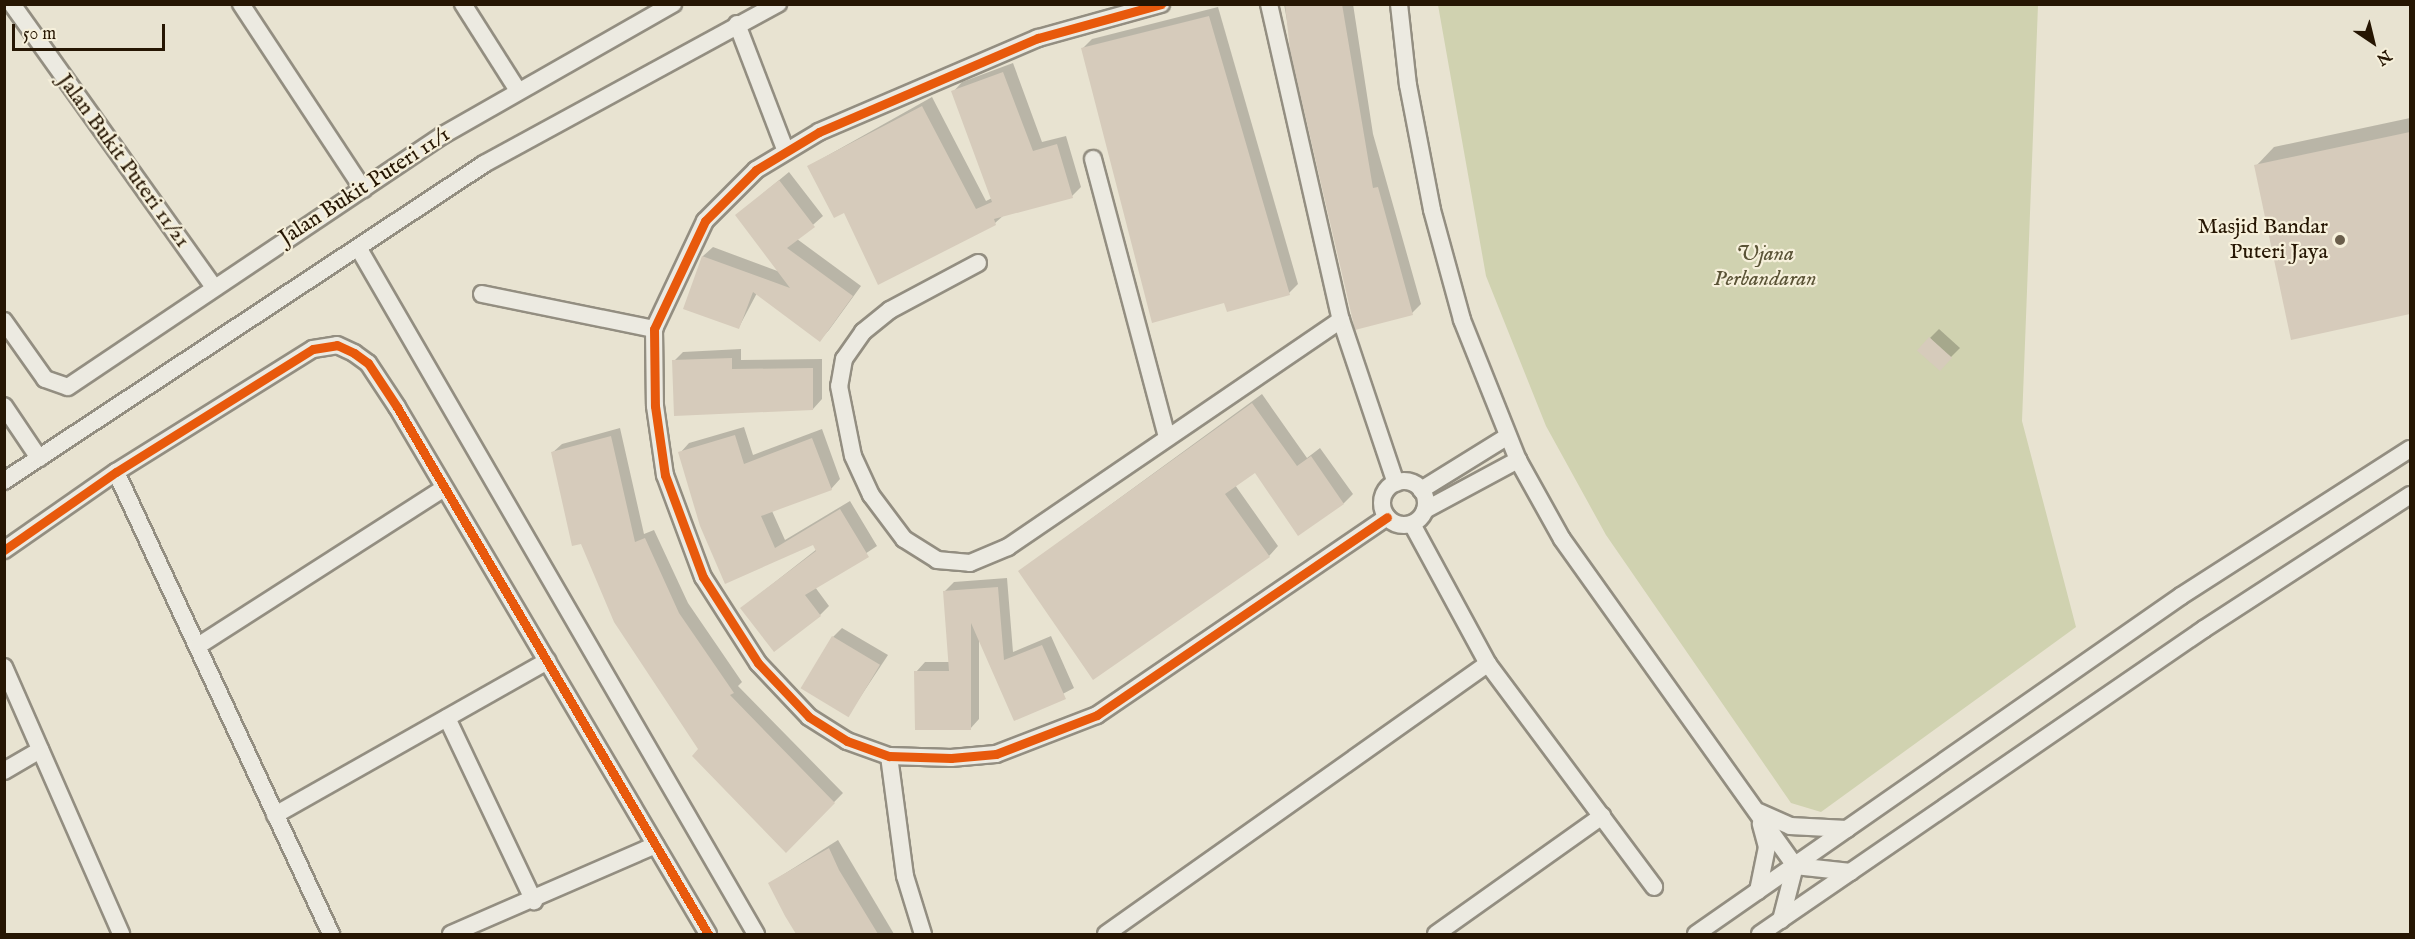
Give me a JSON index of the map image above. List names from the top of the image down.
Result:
{
  "streets": {
    "street": ["Jalan Bukit Puteri 11/21", "Jalan Bukit Puteri 11/1"]
  },
  "crossings": [
    ["Jalan Bukit Puteri 11/21", "Jalan Bukit Puteri 11/1"]
  ],
  "parks": ["Ujana Perbandaran"],
  "places": ["Masjid Bandar Puteri Jaya"],
  "scale_bar": "50 m",
  "north": "bottom right"
}
